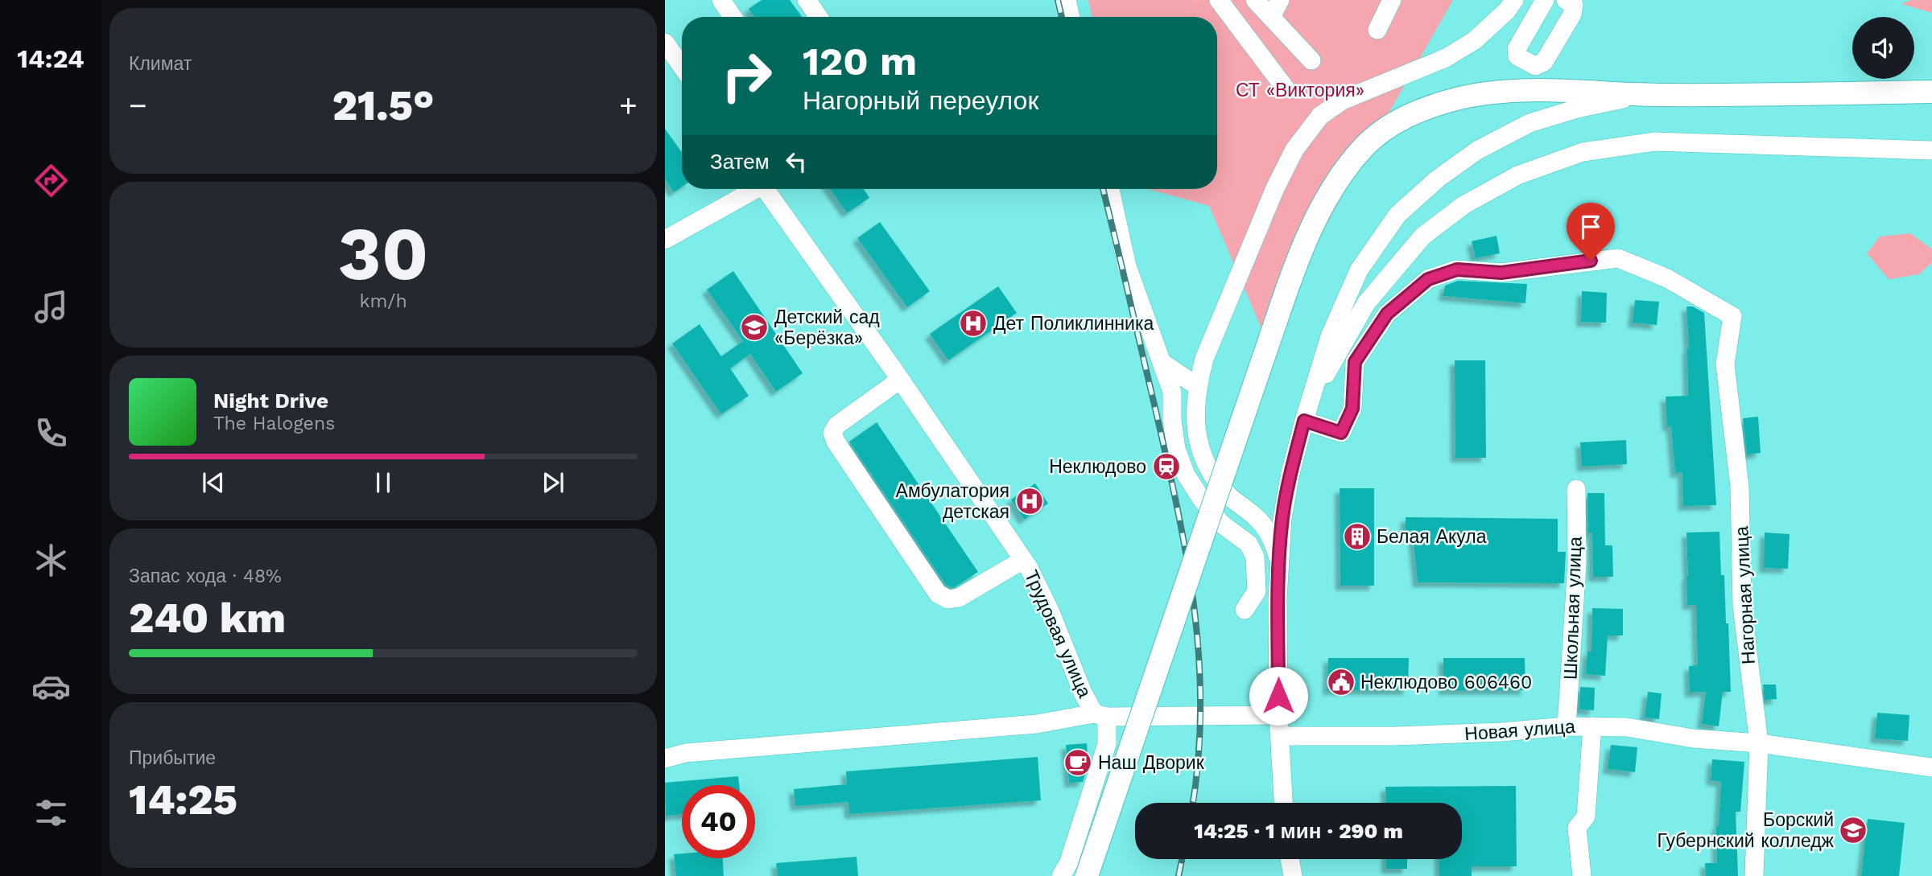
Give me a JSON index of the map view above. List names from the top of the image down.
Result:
{
  "streets": {
    "street": [
      "Нагорная улица",
      "Школьная улица",
      "Трудовая улица",
      "Новая улица"
    ]
  },
  "crossings": [
    ["Нагорная улица", "Новая улица"],
    ["Школьная улица", "Новая улица"]
  ],
  "parks": ["СТ «Виктория»"],
  "places": {
    "hospital": ["Дет Поликлинника", "Амбулатория детская"],
    "school or university": ["Детский сад «Берёзка»", "Борский Губернский колледж"],
    "station": ["Неклюдово"],
    "building": ["Белая Акула"],
    "public building": ["Неклюдово 606460"],
    "cafe": ["Наш Дворик"]
  },
  "page": {
    "tabs": "14:24",
    "tile": [
      "Климат",
      ["30", "km/h"],
      ["Запас хода · 48%", "240 km"],
      ["Прибытие", "14:25"]
    ],
    "turn": ["120 m", "Нагорный переулок"],
    "heat": ["−", "21.5°", "+"],
    "then": "Затем",
    "song": ["Night Drive", "The Halogens"],
    "limit": "40",
    "trip": "14:25 · 1 мин · 290 m"
  }
}
